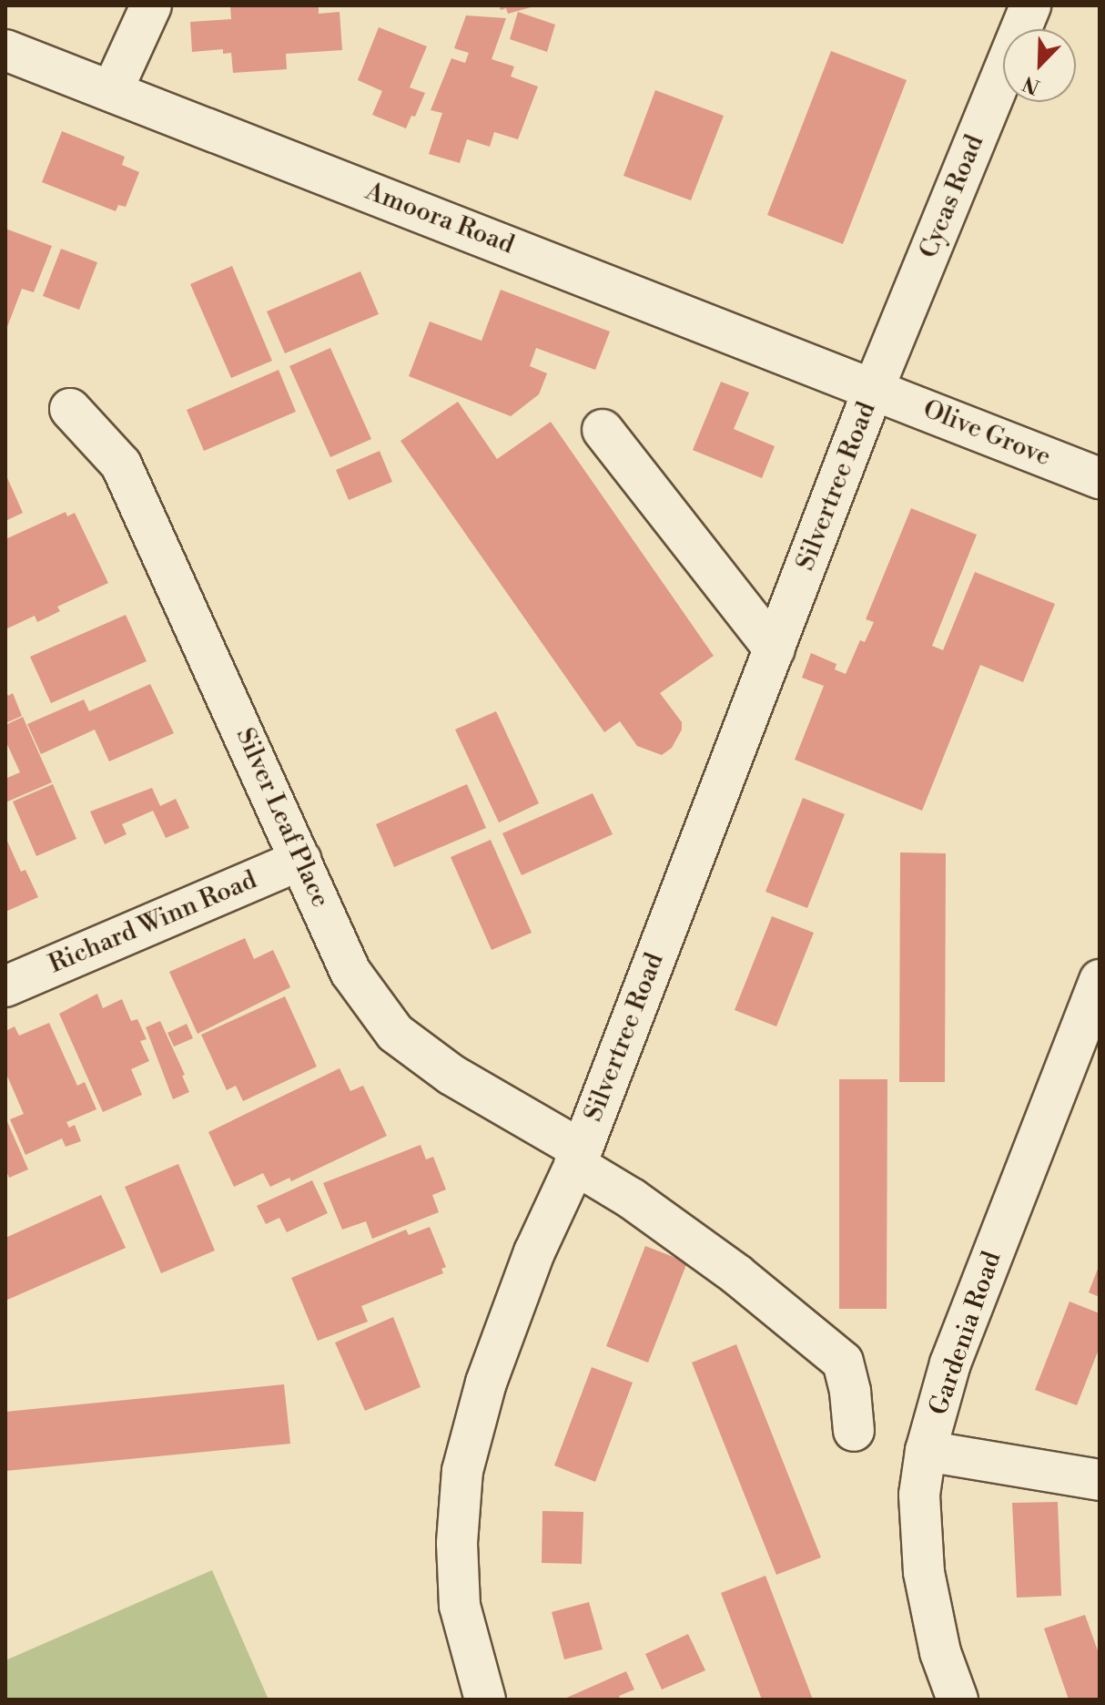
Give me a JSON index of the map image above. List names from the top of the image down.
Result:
{
  "streets": {
    "street": [
      "Cycas Road",
      "Amoora Road",
      "Olive Grove",
      "Silvertree Road",
      "Silver Leaf Place",
      "Richard Winn Road",
      "Gardenia Road"
    ]
  },
  "crossings": [
    ["Cycas Road", "Amoora Road"],
    ["Cycas Road", "Olive Grove"],
    ["Cycas Road", "Silvertree Road"],
    ["Amoora Road", "Olive Grove"],
    ["Amoora Road", "Silvertree Road"],
    ["Olive Grove", "Silvertree Road"],
    ["Silvertree Road", "Silver Leaf Place"],
    ["Silver Leaf Place", "Richard Winn Road"]
  ],
  "north": "bottom left"
}
